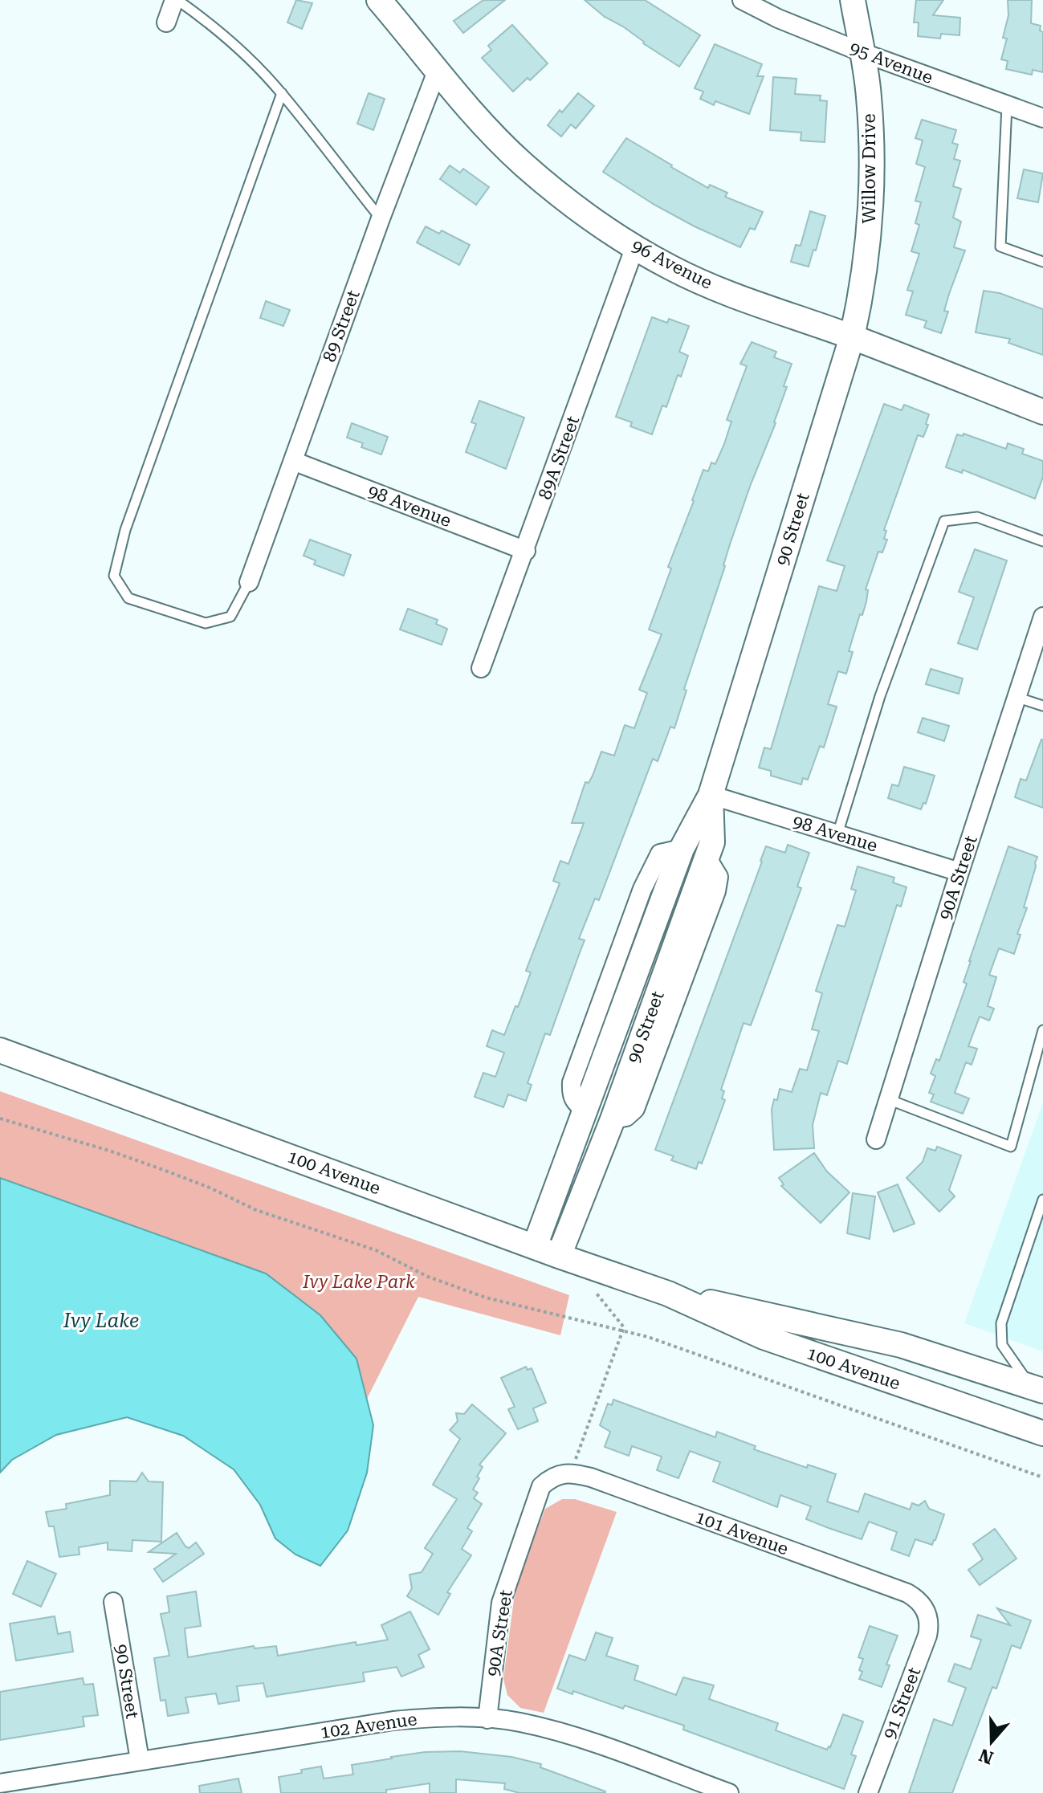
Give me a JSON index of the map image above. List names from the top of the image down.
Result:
{
  "streets": {
    "street": [
      "95 Avenue",
      "Willow Drive",
      "96 Avenue",
      "89 Street",
      "89A Street",
      "98 Avenue",
      "90 Street",
      "90A Street",
      "100 Avenue",
      "101 Avenue",
      "91 Street",
      "102 Avenue"
    ]
  },
  "crossings": [
    ["95 Avenue", "Willow Drive"],
    ["Willow Drive", "96 Avenue"],
    ["Willow Drive", "90 Street"],
    ["96 Avenue", "89 Street"],
    ["96 Avenue", "89A Street"],
    ["96 Avenue", "90 Street"],
    ["89 Street", "98 Avenue"],
    ["89A Street", "98 Avenue"],
    ["98 Avenue", "90 Street"],
    ["98 Avenue", "90A Street"],
    ["90 Street", "100 Avenue"],
    ["90 Street", "102 Avenue"],
    ["90A Street", "101 Avenue"],
    ["90A Street", "102 Avenue"],
    ["101 Avenue", "91 Street"]
  ],
  "water": ["Ivy Lake"],
  "parks": ["Ivy Lake Park"],
  "north": "bottom"
}
